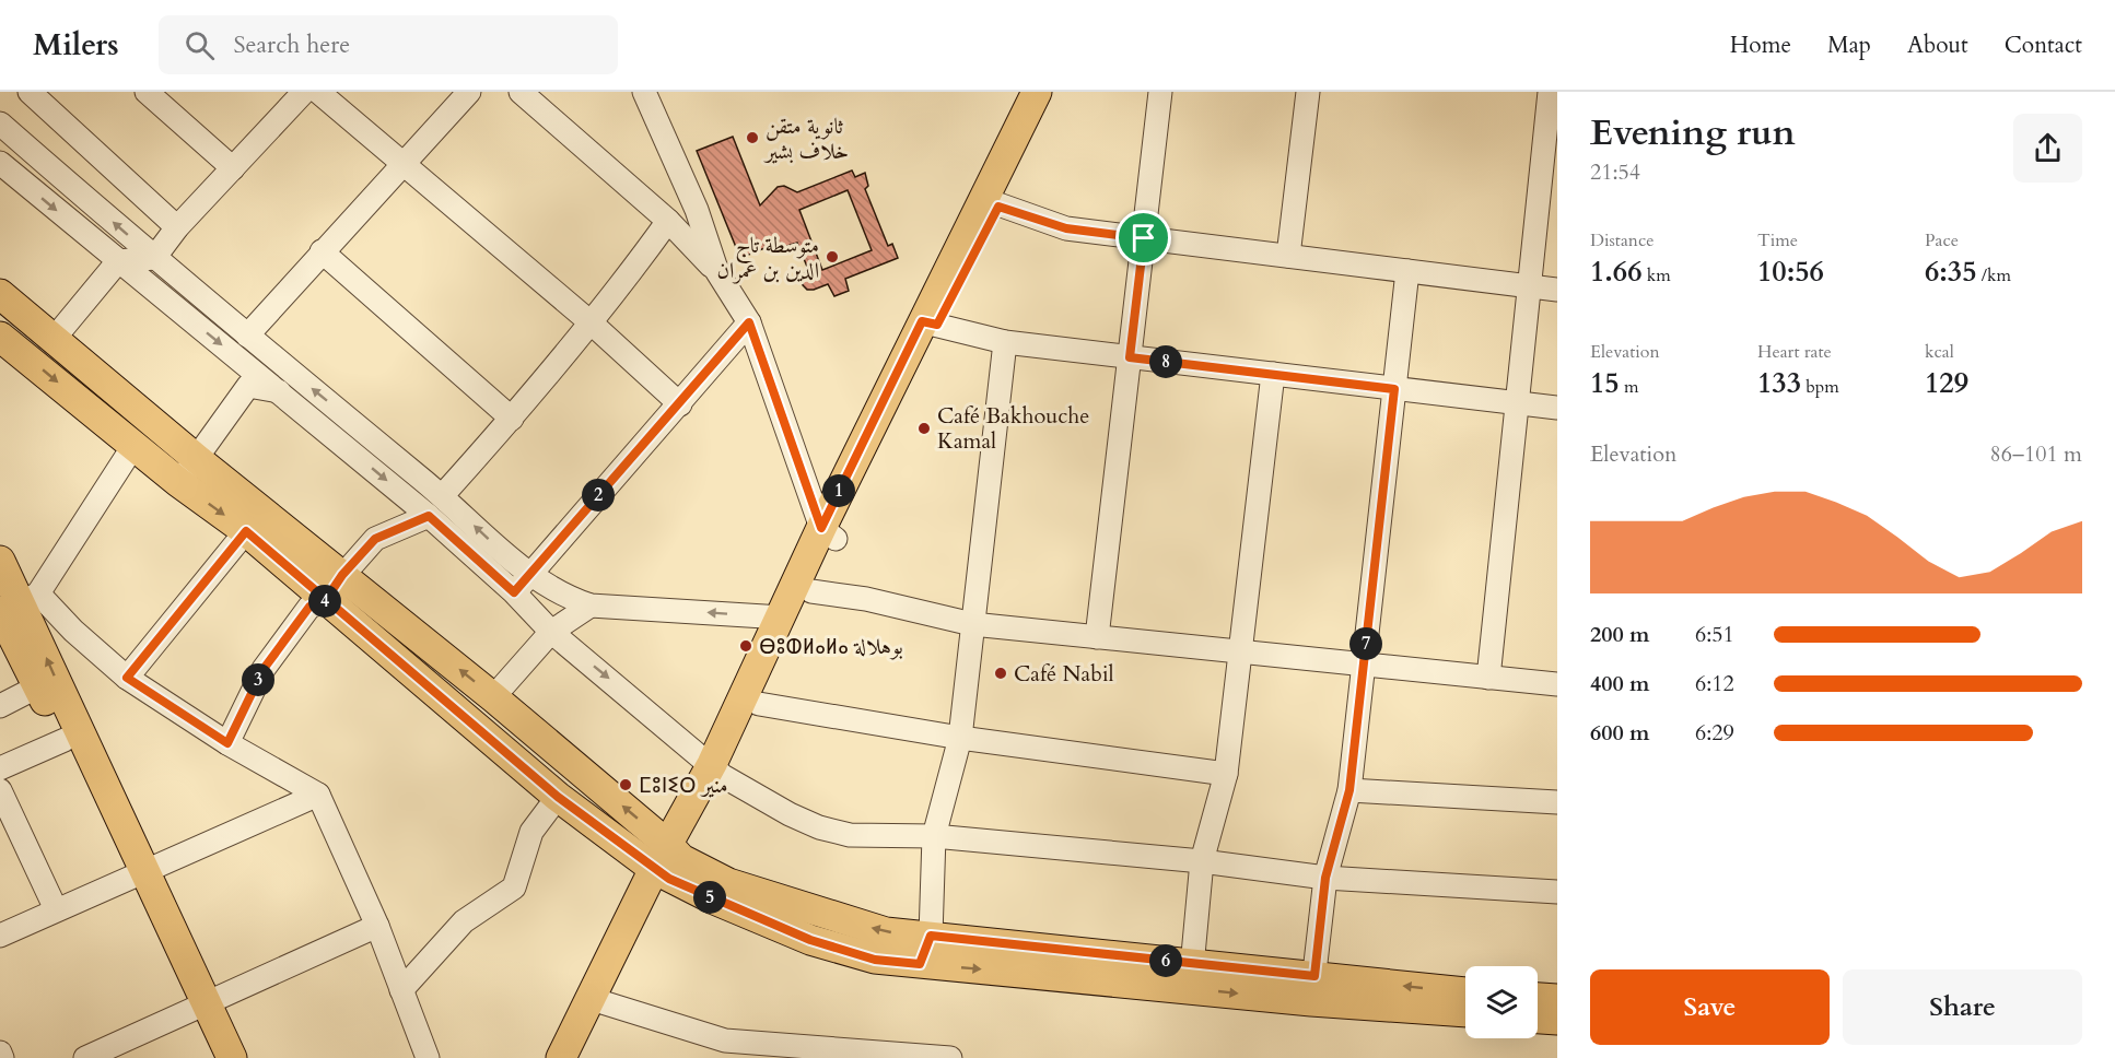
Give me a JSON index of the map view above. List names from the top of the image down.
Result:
{
  "places": [
    "ثانوية متقن خلاف بشير",
    "متوسطة تاج الدين بن عمران",
    "Café Bakhouche Kamal",
    "ⴱⵓⵀⵍⴰⵍⴰ بوهلالة",
    "Café Nabil",
    "ⵎⵓⵏⵉⵔ منير"
  ],
  "page": {
    "header": "Milers",
    "search": "Search here",
    "nav": [
      "Home",
      "Map",
      "About",
      "Contact"
    ],
    "heading": ["Evening run", "21:54"],
    "stats": [
      ["Distance", "1.66 km"],
      ["Time", "10:56"],
      ["Pace", "6:35 /km"],
      ["Elevation", "15 m"],
      ["Heart rate", "133 bpm"],
      ["kcal", "129"]
    ],
    "pins": [
      "8",
      "1",
      "2",
      "4",
      "7",
      "3",
      "5",
      "6"
    ],
    "chart": ["Elevation", "86–101 m"],
    "list": [
      {
        "name": "200 m",
        "note": "6:51"
      },
      {
        "name": "400 m",
        "note": "6:12"
      },
      {
        "name": "600 m",
        "note": "6:29"
      }
    ],
    "buttons": ["Save", "Share"]
  }
}
